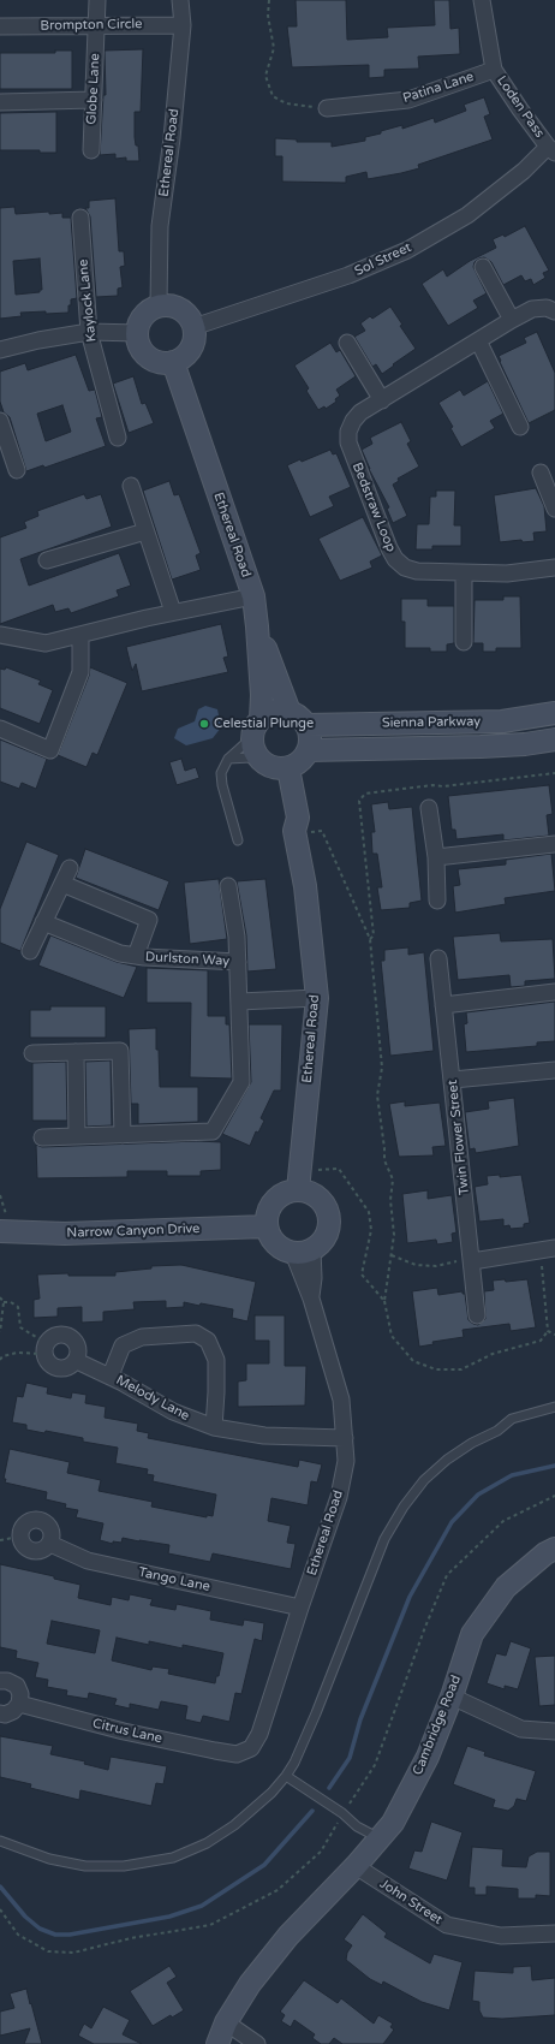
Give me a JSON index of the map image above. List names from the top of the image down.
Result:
{
  "streets": {
    "street": [
      "Brompton Circle",
      "Patina Lane",
      "Globe Lane",
      "Loden Pass",
      "Ethereal Road",
      "Sol Street",
      "Kaylock Lane",
      "Bedstraw Loop",
      "Sienna Parkway",
      "Durlston Way",
      "Twin Flower Street",
      "Narrow Canyon Drive",
      "Melody Lane",
      "Tango Lane",
      "Cambridge Road",
      "Citrus Lane",
      "John Street"
    ]
  },
  "crossings": [
    ["Brompton Circle", "Globe Lane"],
    ["Brompton Circle", "Ethereal Road"],
    ["Patina Lane", "Loden Pass"],
    ["Loden Pass", "Sol Street"],
    ["Ethereal Road", "Sol Street"],
    ["Ethereal Road", "Sienna Parkway"],
    ["Ethereal Road", "Narrow Canyon Drive"],
    ["Ethereal Road", "Melody Lane"],
    ["Ethereal Road", "Tango Lane"],
    ["Ethereal Road", "Citrus Lane"],
    ["Cambridge Road", "John Street"]
  ],
  "places": ["Celestial Plunge"]
}
